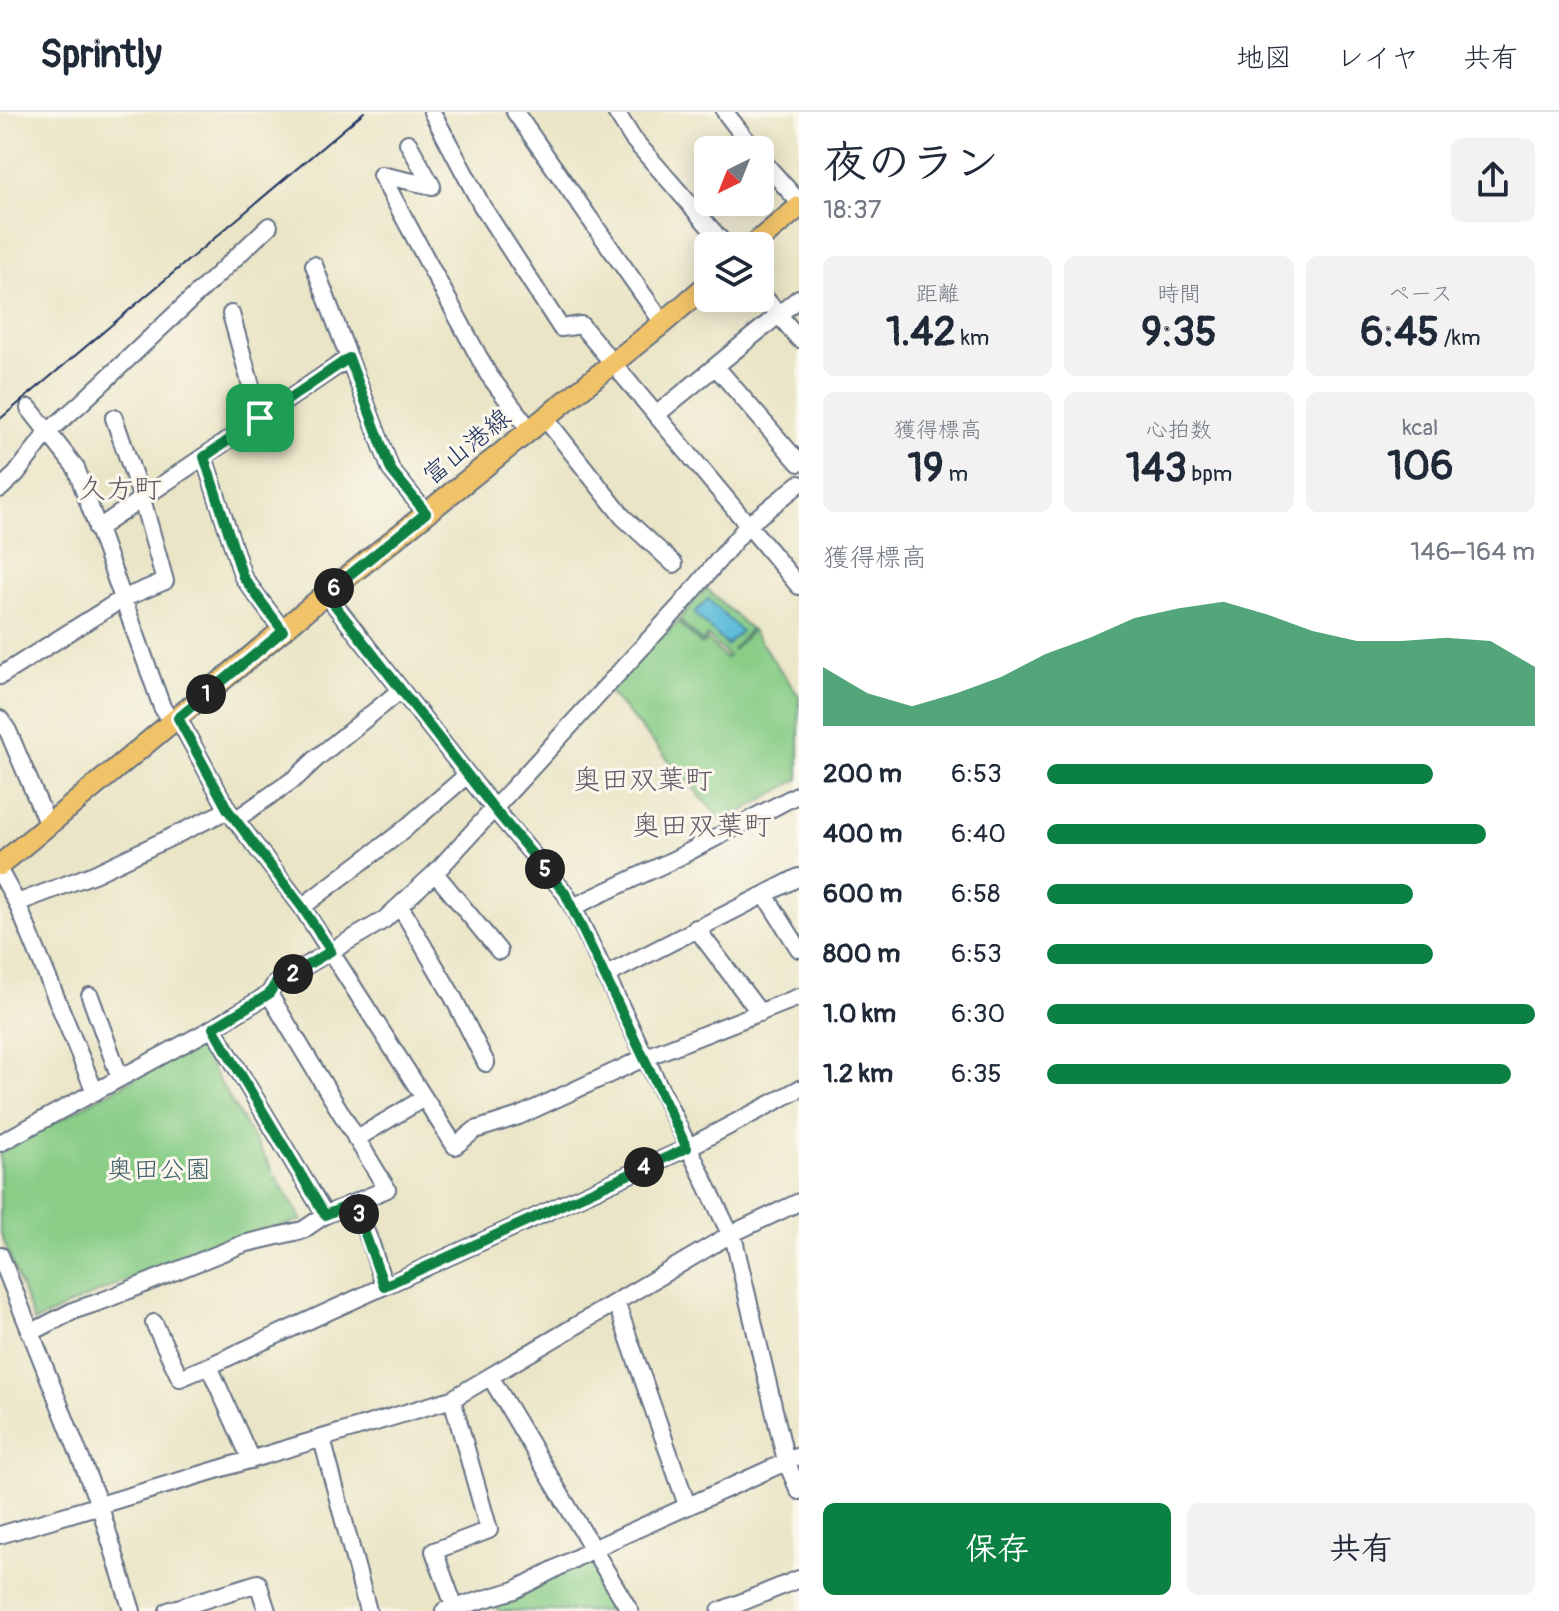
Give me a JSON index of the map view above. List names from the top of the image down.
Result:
{
  "streets": {
    "main road": ["富山港線"]
  },
  "districts": ["久方町", "奥田双葉町", "奥田双葉町"],
  "parks": ["奥田公園"],
  "north": "bottom left",
  "page": {
    "header": "Sprintly",
    "nav": ["地図", "レイヤ", "共有"],
    "heading": ["夜のラン", "18:37"],
    "stats": [
      ["距離", "1.42 km"],
      ["時間", "9:35"],
      ["ペース", "6:45 /km"],
      ["獲得標高", "19 m"],
      ["心拍数", "143 bpm"],
      ["kcal", "106"]
    ],
    "chart": ["獲得標高", "146–164 m"],
    "pins": [
      "6",
      "1",
      "5",
      "2",
      "4",
      "3"
    ],
    "list": [
      {
        "name": "200 m",
        "note": "6:53"
      },
      {
        "name": "400 m",
        "note": "6:40"
      },
      {
        "name": "600 m",
        "note": "6:58"
      },
      {
        "name": "800 m",
        "note": "6:53"
      },
      {
        "name": "1.0 km",
        "note": "6:30"
      },
      {
        "name": "1.2 km",
        "note": "6:35"
      }
    ],
    "buttons": ["保存", "共有"]
  }
}
